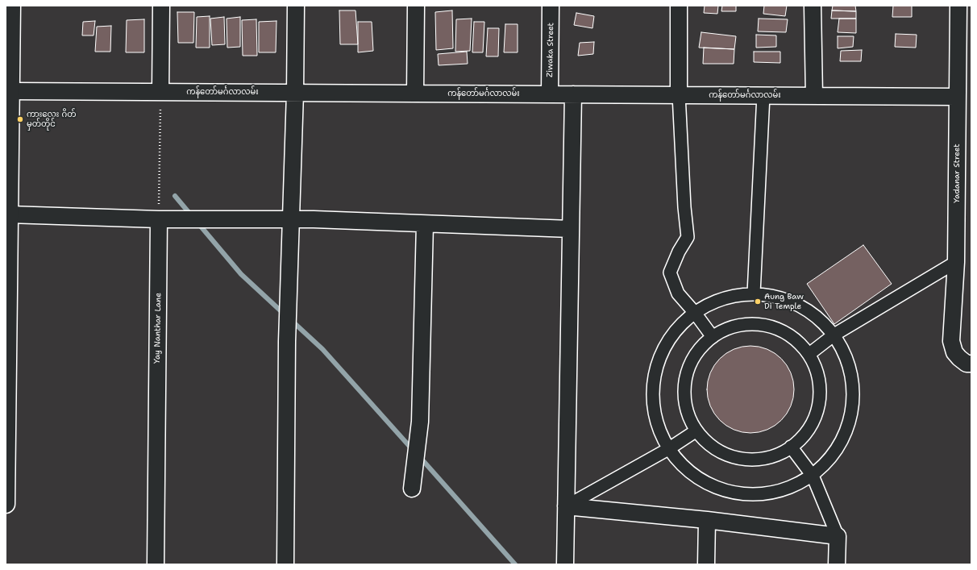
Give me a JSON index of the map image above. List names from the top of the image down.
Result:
{
  "streets": {
    "street": [
      "Ziwaka Street",
      "ကန်တော်မင်္ဂလာလမ်း",
      "Yadanar Street",
      "Yay Nanthar Lane"
    ]
  },
  "crossings": [
    ["Ziwaka Street", "ကန်တော်မင်္ဂလာလမ်း"],
    ["ကန်တော်မင်္ဂလာလမ်း", "Yadanar Street"]
  ],
  "places": ["ကားလေး ဂိတ် မှတ်တိုင်", "Aung Baw Di Temple"]
}
